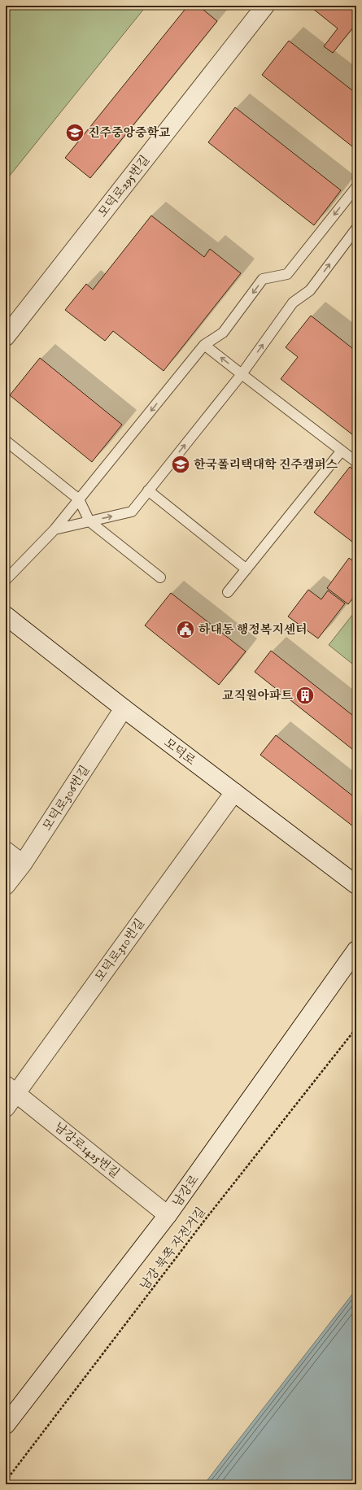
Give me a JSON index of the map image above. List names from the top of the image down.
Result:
{
  "streets": {
    "street": [
      "모덕로295번길",
      "모덕로",
      "모덕로306번길",
      "모덕로310번길",
      "남강로1425번길",
      "남강로"
    ],
    "path": ["남강 북쪽 자전거길"]
  },
  "crossings": [
    ["모덕로", "모덕로306번길"],
    ["모덕로", "모덕로310번길"],
    ["모덕로310번길", "남강로1425번길"],
    ["남강로1425번길", "남강로"]
  ],
  "places": {
    "school or university": ["진주중앙중학교", "한국폴리택대학 진주캠퍼스"],
    "public building": ["하대동 행정복지센터"],
    "building": ["교직원아파트"]
  }
}
